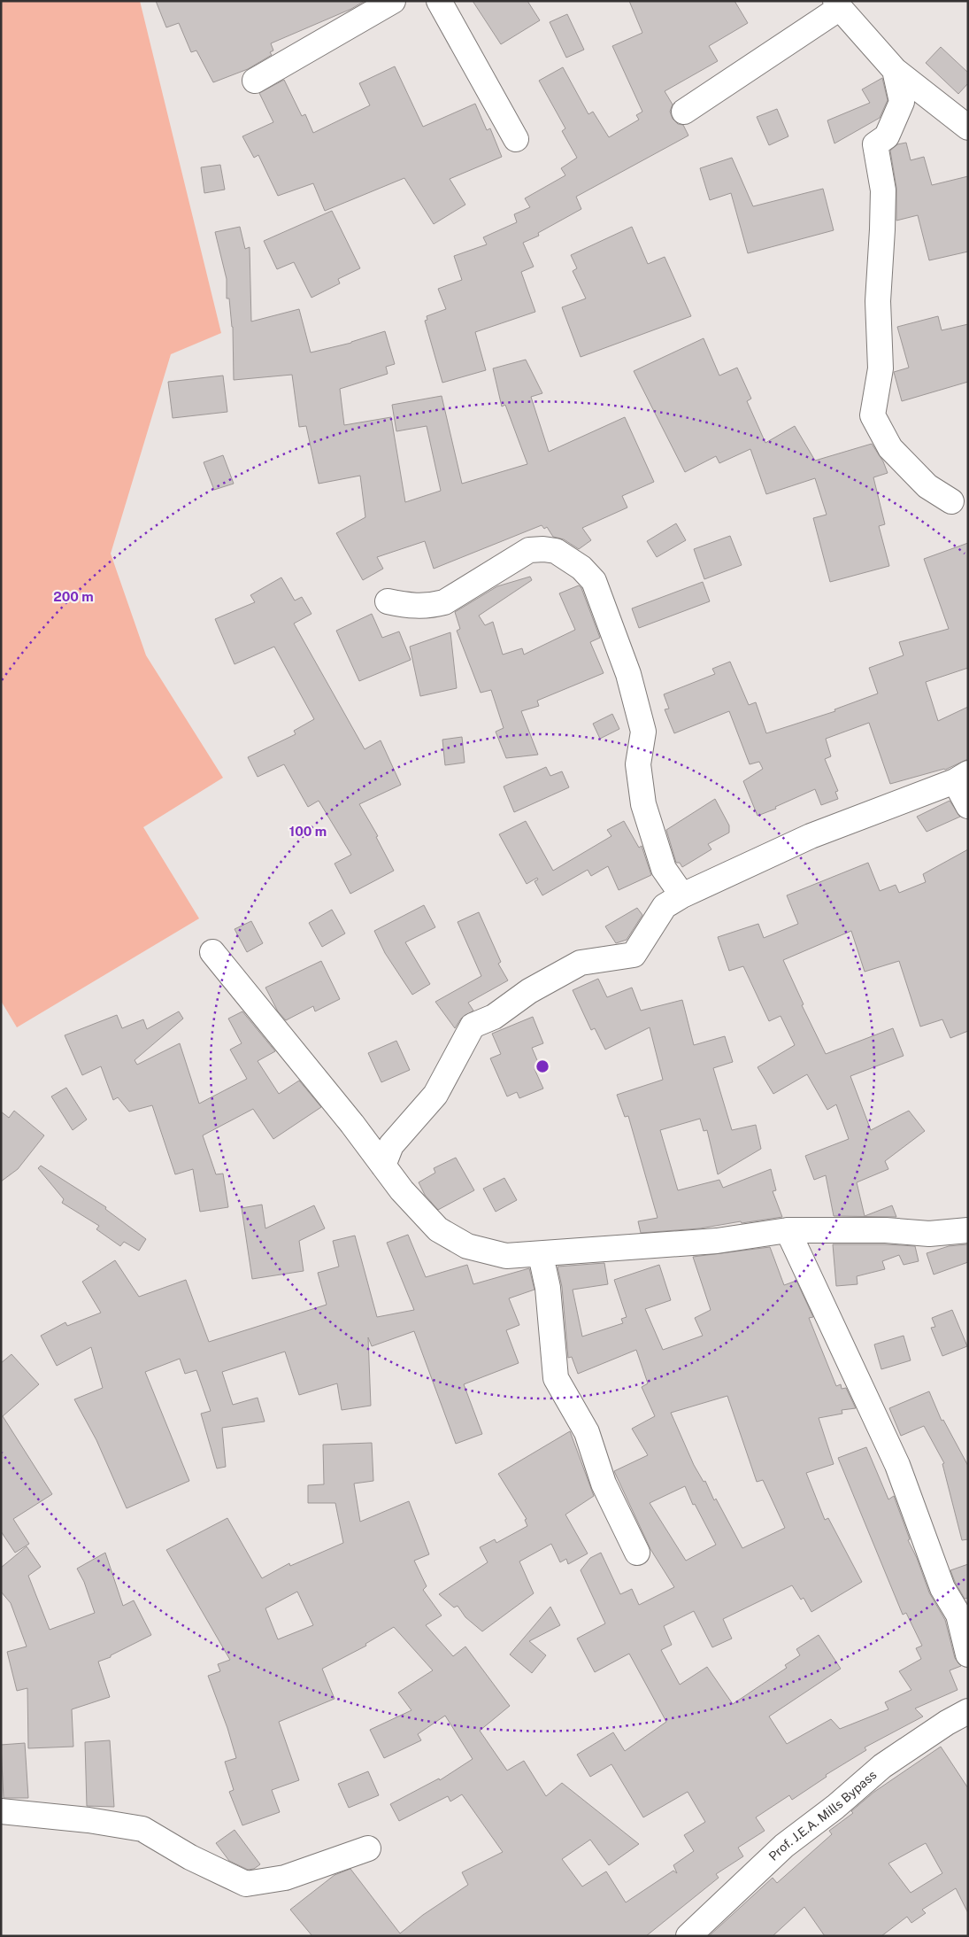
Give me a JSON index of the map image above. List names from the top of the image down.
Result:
{
  "streets": {
    "street": ["Prof. J.E.A. Mills Bypass"]
  },
  "rings": ["200 m", "100 m"]
}
